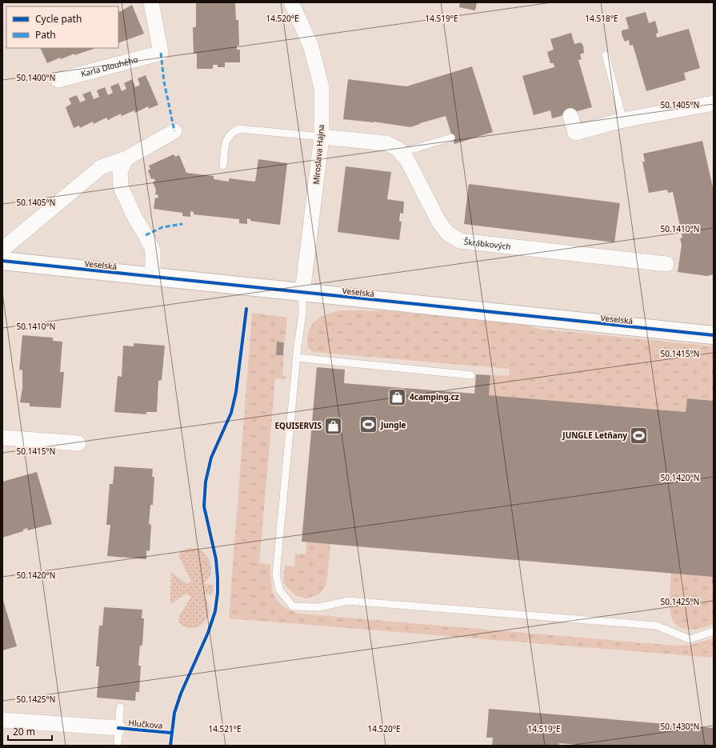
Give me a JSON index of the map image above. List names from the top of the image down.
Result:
{
  "streets": {
    "street": [
      "Karla Dlouhého",
      "Miroslava Hajna",
      "Škrábkových",
      "Veselská",
      "Hlučkova"
    ]
  },
  "crossings": [
    ["Miroslava Hajna", "Škrábkových"],
    ["Miroslava Hajna", "Veselská"]
  ],
  "places": {
    "shop": ["4camping.cz", "EQUISERVIS"],
    "sports": ["Jungle", "JUNGLE Letňany"]
  },
  "legend": ["Cycle path", "Path"],
  "scale_bar": "20 m",
  "coordinates": [
    "14.520°E",
    "14.519°E",
    "14.518°E",
    "50.1400°N",
    "50.1405°N",
    "50.1410°N",
    "50.1415°N",
    "50.1420°N",
    "50.1425°N",
    "50.1430°N",
    "14.521°E"
  ]
}
